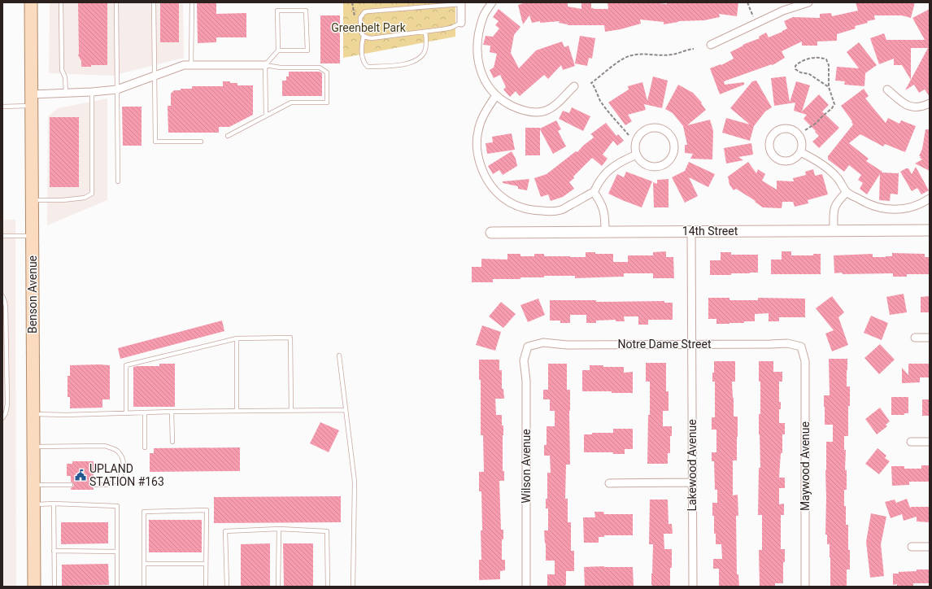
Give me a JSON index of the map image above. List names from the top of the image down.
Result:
{
  "streets": {
    "main road": ["Benson Avenue"],
    "street": [
      "14th Street",
      "Notre Dame Street",
      "Lakewood Avenue",
      "Wilson Avenue",
      "Maywood Avenue"
    ]
  },
  "crossings": [
    ["14th Street", "Lakewood Avenue"],
    ["Notre Dame Street", "Lakewood Avenue"],
    ["Notre Dame Street", "Wilson Avenue"],
    ["Notre Dame Street", "Maywood Avenue"]
  ],
  "parks": ["Greenbelt Park"],
  "places": {
    "public building": ["UPLAND STATION #163"]
  }
}
